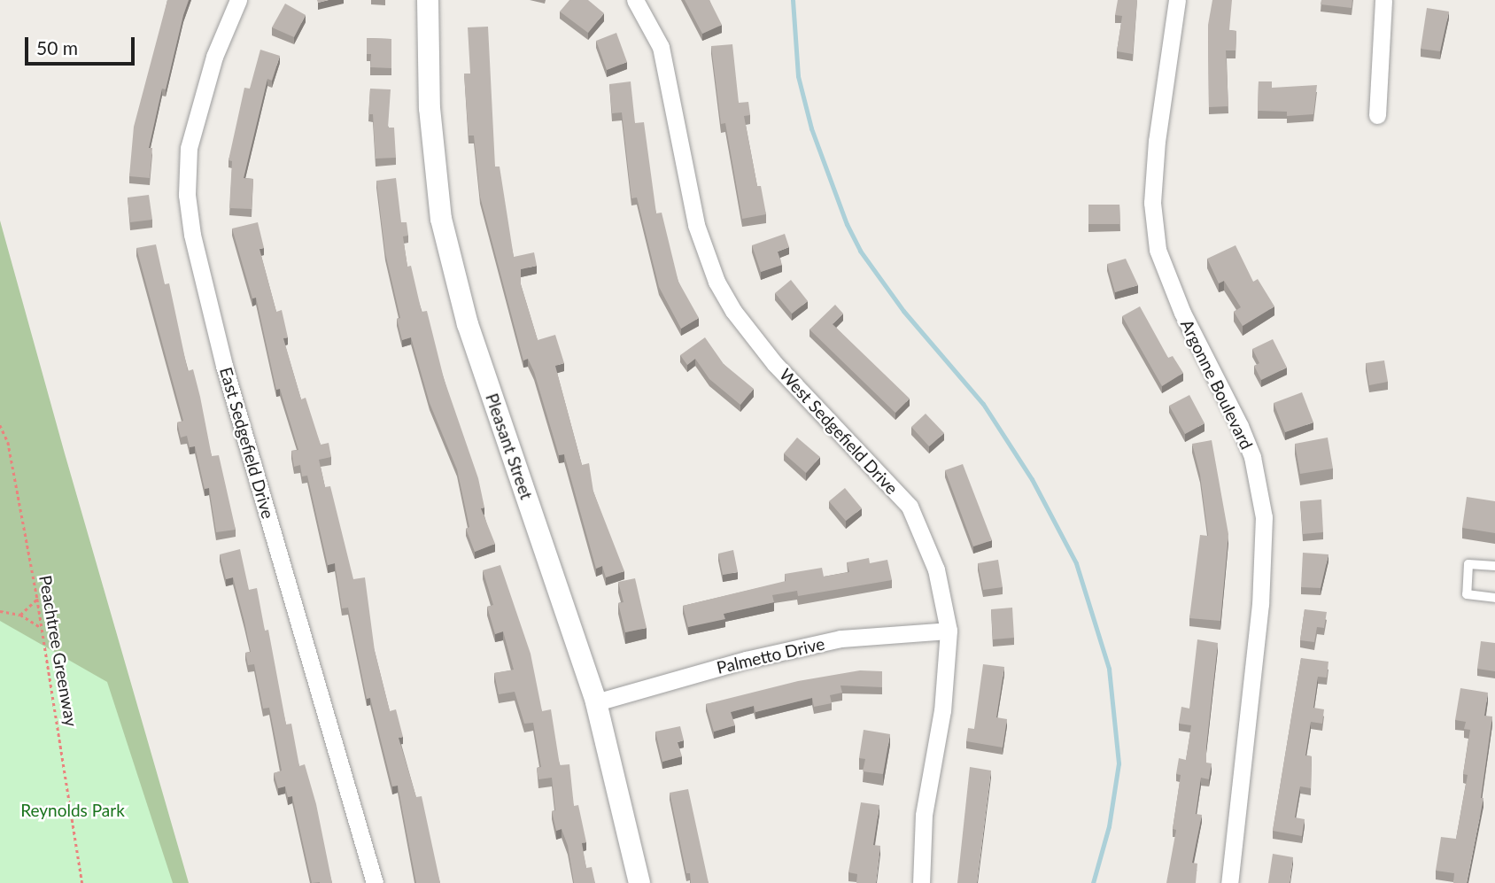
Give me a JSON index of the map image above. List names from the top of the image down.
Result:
{
  "streets": {
    "street": [
      "Argonne Boulevard",
      "West Sedgefield Drive",
      "East Sedgefield Drive",
      "Pleasant Street",
      "Palmetto Drive"
    ],
    "path": ["Peachtree Greenway"]
  },
  "crossings": [
    ["West Sedgefield Drive", "Palmetto Drive"],
    ["Pleasant Street", "Palmetto Drive"]
  ],
  "parks": ["Reynolds Park"],
  "scale_bar": "50 m"
}
